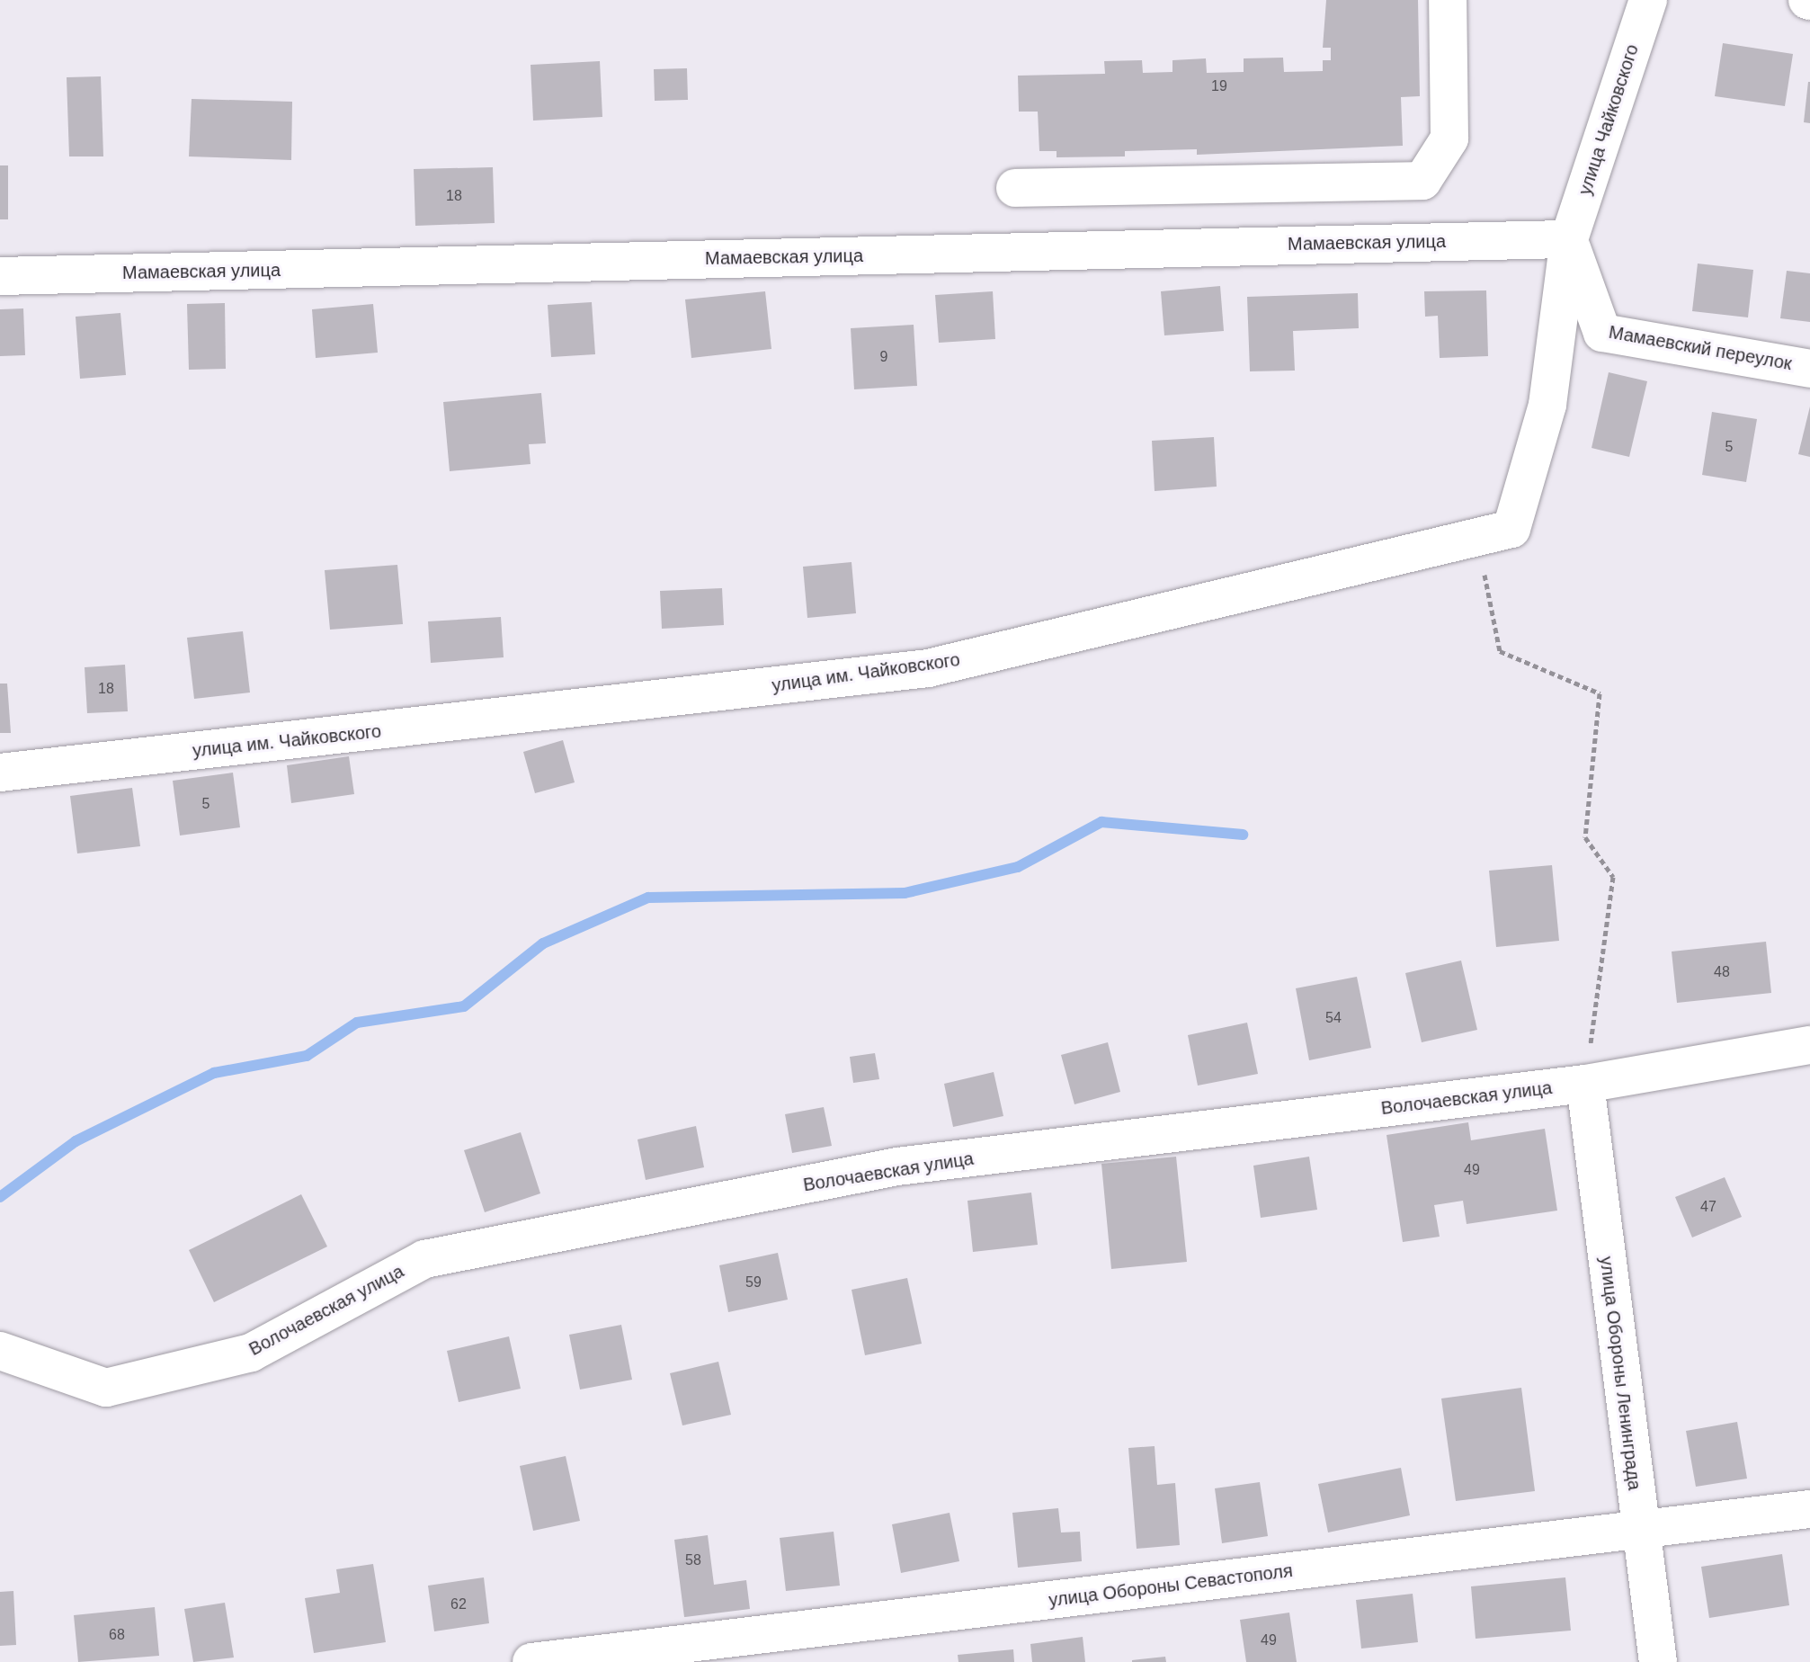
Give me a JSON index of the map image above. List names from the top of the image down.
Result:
{
  "streets": {
    "street": [
      "улица Чайковского",
      "Мамаевская улица",
      "Мамаевский переулок",
      "улица им. Чайковского",
      "Волочаевская улица",
      "улица Обороны Ленинграда",
      "улица Обороны Севастополя"
    ]
  },
  "crossings": [
    ["улица Чайковского", "Мамаевская улица"],
    ["улица Чайковского", "Мамаевский переулок"],
    ["улица Чайковского", "улица им. Чайковского"],
    ["Мамаевская улица", "Мамаевский переулок"],
    ["Мамаевская улица", "улица им. Чайковского"],
    ["Мамаевский переулок", "улица им. Чайковского"],
    ["Волочаевская улица", "улица Обороны Ленинграда"],
    ["улица Обороны Ленинграда", "улица Обороны Севастополя"]
  ],
  "house_numbers": [
    "19",
    "18",
    "9",
    "5",
    "18",
    "5",
    "48",
    "54",
    "49",
    "47",
    "59",
    "58",
    "62",
    "68",
    "49"
  ]
}
